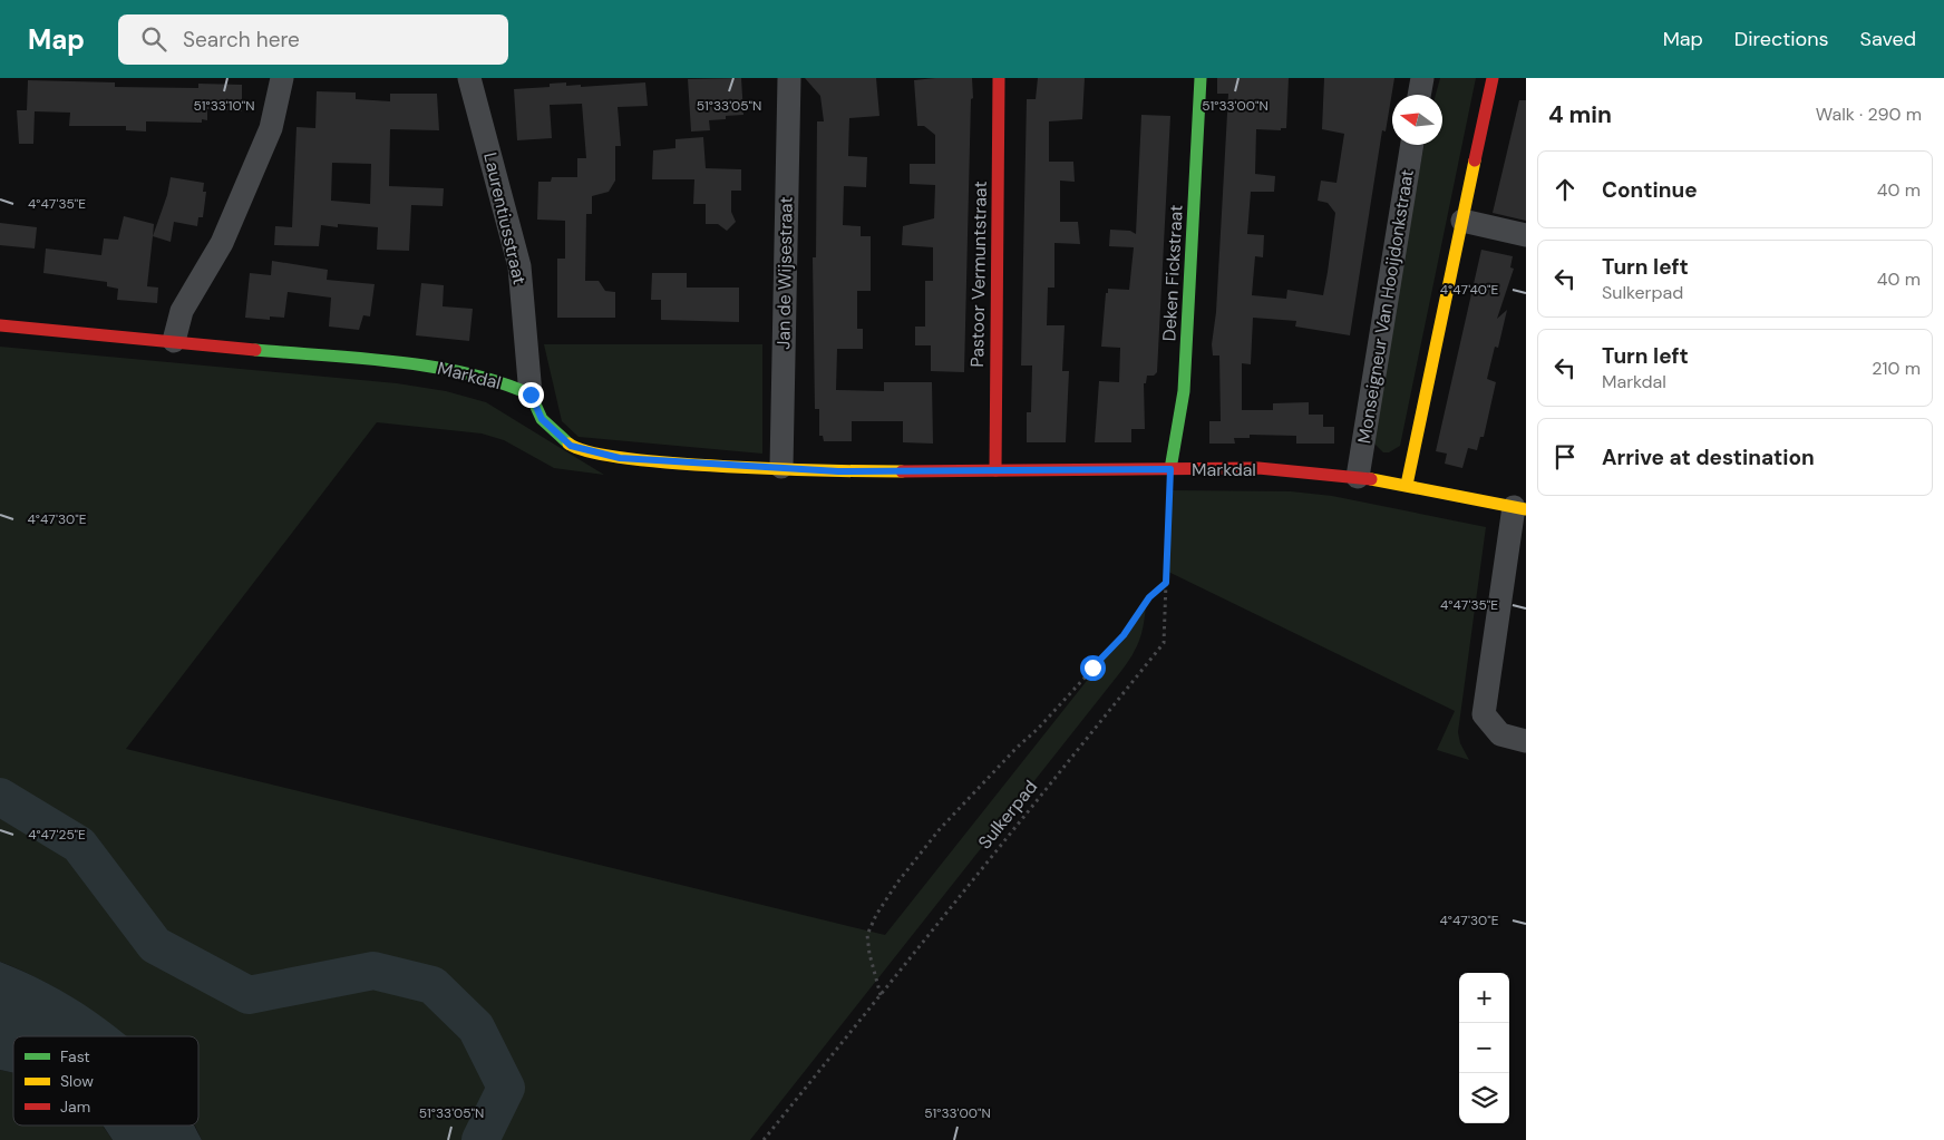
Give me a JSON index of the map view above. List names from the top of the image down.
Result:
{
  "streets": {
    "street": [
      "Laurentiusstraat",
      "Jan de Wijsestraat",
      "Deken Fickstraat",
      "Pastoor Vermuntstraat",
      "Monseigneur Van Hooijdonkstraat",
      "Markdal"
    ],
    "path": ["Sulkerpad"]
  },
  "crossings": [
    ["Laurentiusstraat", "Markdal"],
    ["Jan de Wijsestraat", "Markdal"],
    ["Deken Fickstraat", "Markdal"],
    ["Deken Fickstraat", "Sulkerpad"],
    ["Pastoor Vermuntstraat", "Markdal"],
    ["Monseigneur Van Hooijdonkstraat", "Markdal"],
    ["Markdal", "Sulkerpad"]
  ],
  "legend": ["Fast", "Slow", "Jam"],
  "north": "left",
  "page": {
    "header": "Map",
    "search": "Search here",
    "nav": ["Map", "Directions", "Saved"],
    "heading": ["4 min", "Walk · 290 m"],
    "list": [
      ["Continue", "40 m"],
      ["Turn left", "Sulkerpad", "40 m"],
      ["Turn left", "Markdal", "210 m"],
      "Arrive at destination"
    ],
    "map_buttons": ["+", "−"]
  },
  "coordinates": [
    "51°33'10\"N",
    "51°33'05\"N",
    "51°33'00\"N",
    "4°47'35\"E",
    "4°47'40\"E",
    "4°47'30\"E",
    "4°47'25\"E"
  ]
}
